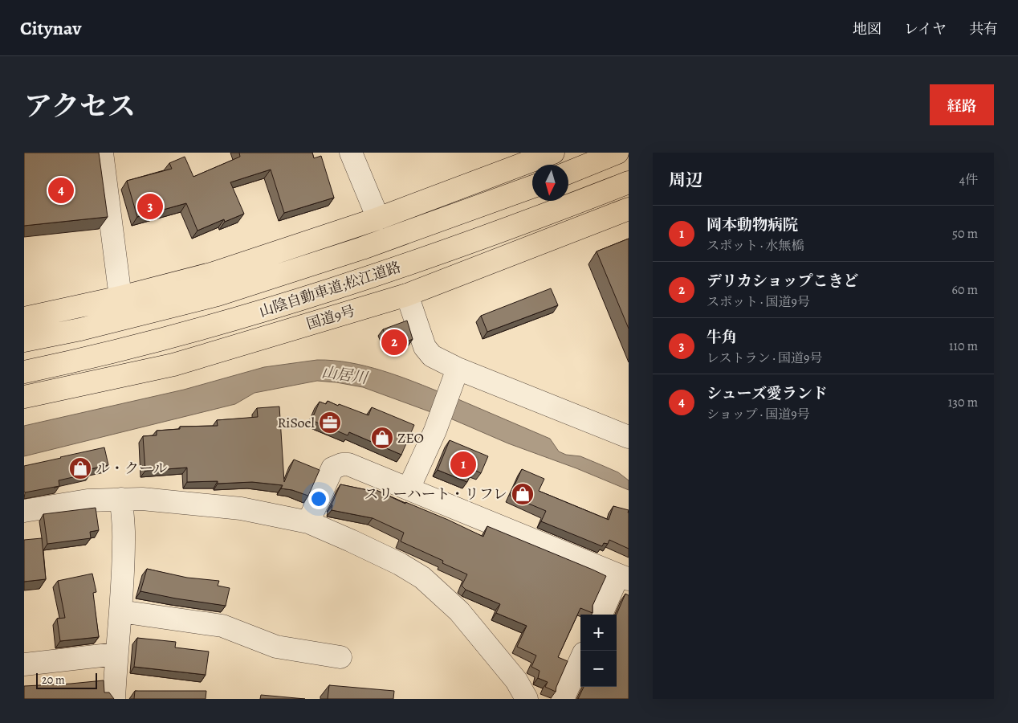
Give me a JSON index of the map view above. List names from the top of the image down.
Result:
{
  "streets": {
    "highway": ["山陰自動車道;松江道路", "国道9号"]
  },
  "water": ["山居川"],
  "places": {
    "office": ["RiSoel"],
    "shop": ["ZEO", "ル・クール", "スリーハート・リフレ"]
  },
  "scale_bar": "20 m",
  "north": "bottom",
  "page": {
    "header": "Citynav",
    "nav": ["地図", "レイヤ", "共有"],
    "title": "アクセス",
    "buttons": "経路",
    "heading": ["周辺", "4件"],
    "pins": [
      "4",
      "3",
      "2",
      "1"
    ],
    "list": [
      {
        "mark": "1",
        "name": "岡本動物病院",
        "note": "スポット · 水無橋",
        "value": "50 m"
      },
      {
        "mark": "2",
        "name": "デリカショップこきど",
        "note": "スポット · 国道9号",
        "value": "60 m"
      },
      {
        "mark": "3",
        "name": "牛角",
        "note": "レストラン · 国道9号",
        "value": "110 m"
      },
      {
        "mark": "4",
        "name": "シューズ愛ランド",
        "note": "ショップ · 国道9号",
        "value": "130 m"
      }
    ],
    "map_buttons": ["+", "−"],
    "scale": "20 m"
  }
}
